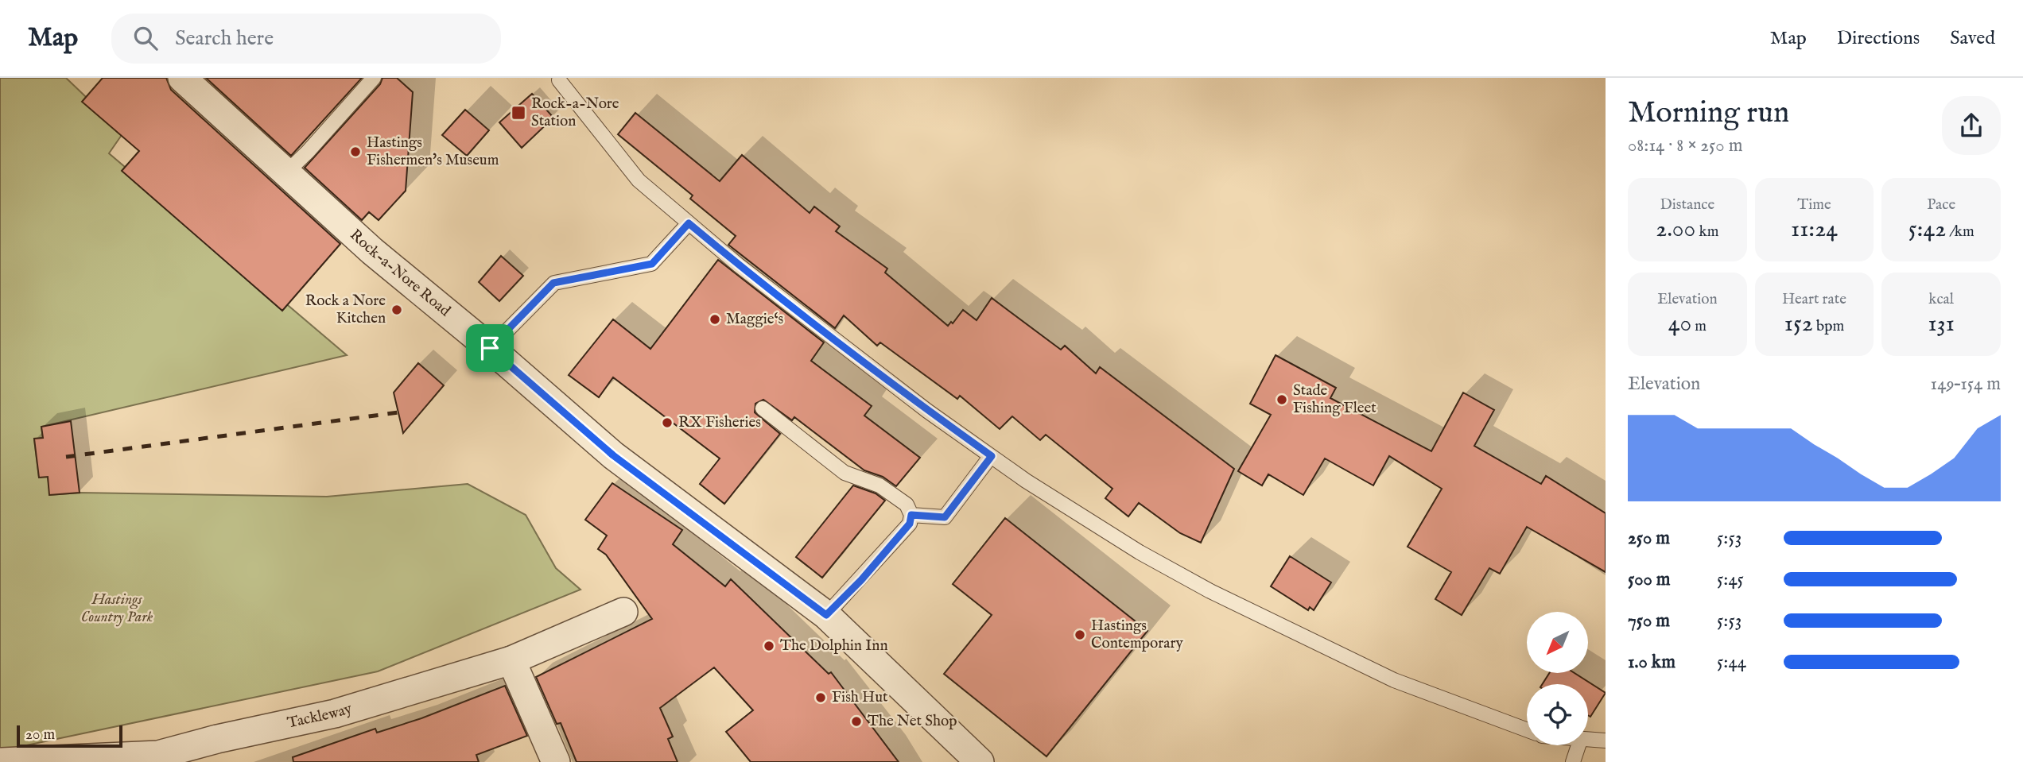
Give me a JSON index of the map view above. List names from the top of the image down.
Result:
{
  "streets": {
    "street": ["Rock-a-Nore Road", "Tackleway"]
  },
  "parks": ["Hastings Country Park"],
  "places": {
    "transit": ["Rock-a-Nore Station"],
    "other": [
      "Hastings Fishermen's Museum",
      "Rock a Nore Kitchen",
      "Maggie‘s",
      "Stade Fishing Fleet",
      "RX Fisheries",
      "Hastings Contemporary",
      "The Dolphin Inn",
      "Fish Hut",
      "The Net Shop"
    ]
  },
  "scale_bar": "20 m",
  "north": "bottom left",
  "page": {
    "header": "Map",
    "search": "Search here",
    "nav": ["Map", "Directions", "Saved"],
    "heading": ["Morning run", "08:14 · 8 × 250 m"],
    "stats": [
      ["Distance", "2.00 km"],
      ["Time", "11:24"],
      ["Pace", "5:42 /km"],
      ["Elevation", "40 m"],
      ["Heart rate", "152 bpm"],
      ["kcal", "131"]
    ],
    "chart": ["Elevation", "149–154 m"],
    "list": [
      {
        "name": "250 m",
        "note": "5:53"
      },
      {
        "name": "500 m",
        "note": "5:45"
      },
      {
        "name": "750 m",
        "note": "5:53"
      },
      {
        "name": "1.0 km",
        "note": "5:44"
      }
    ],
    "scale": "20 m"
  }
}
